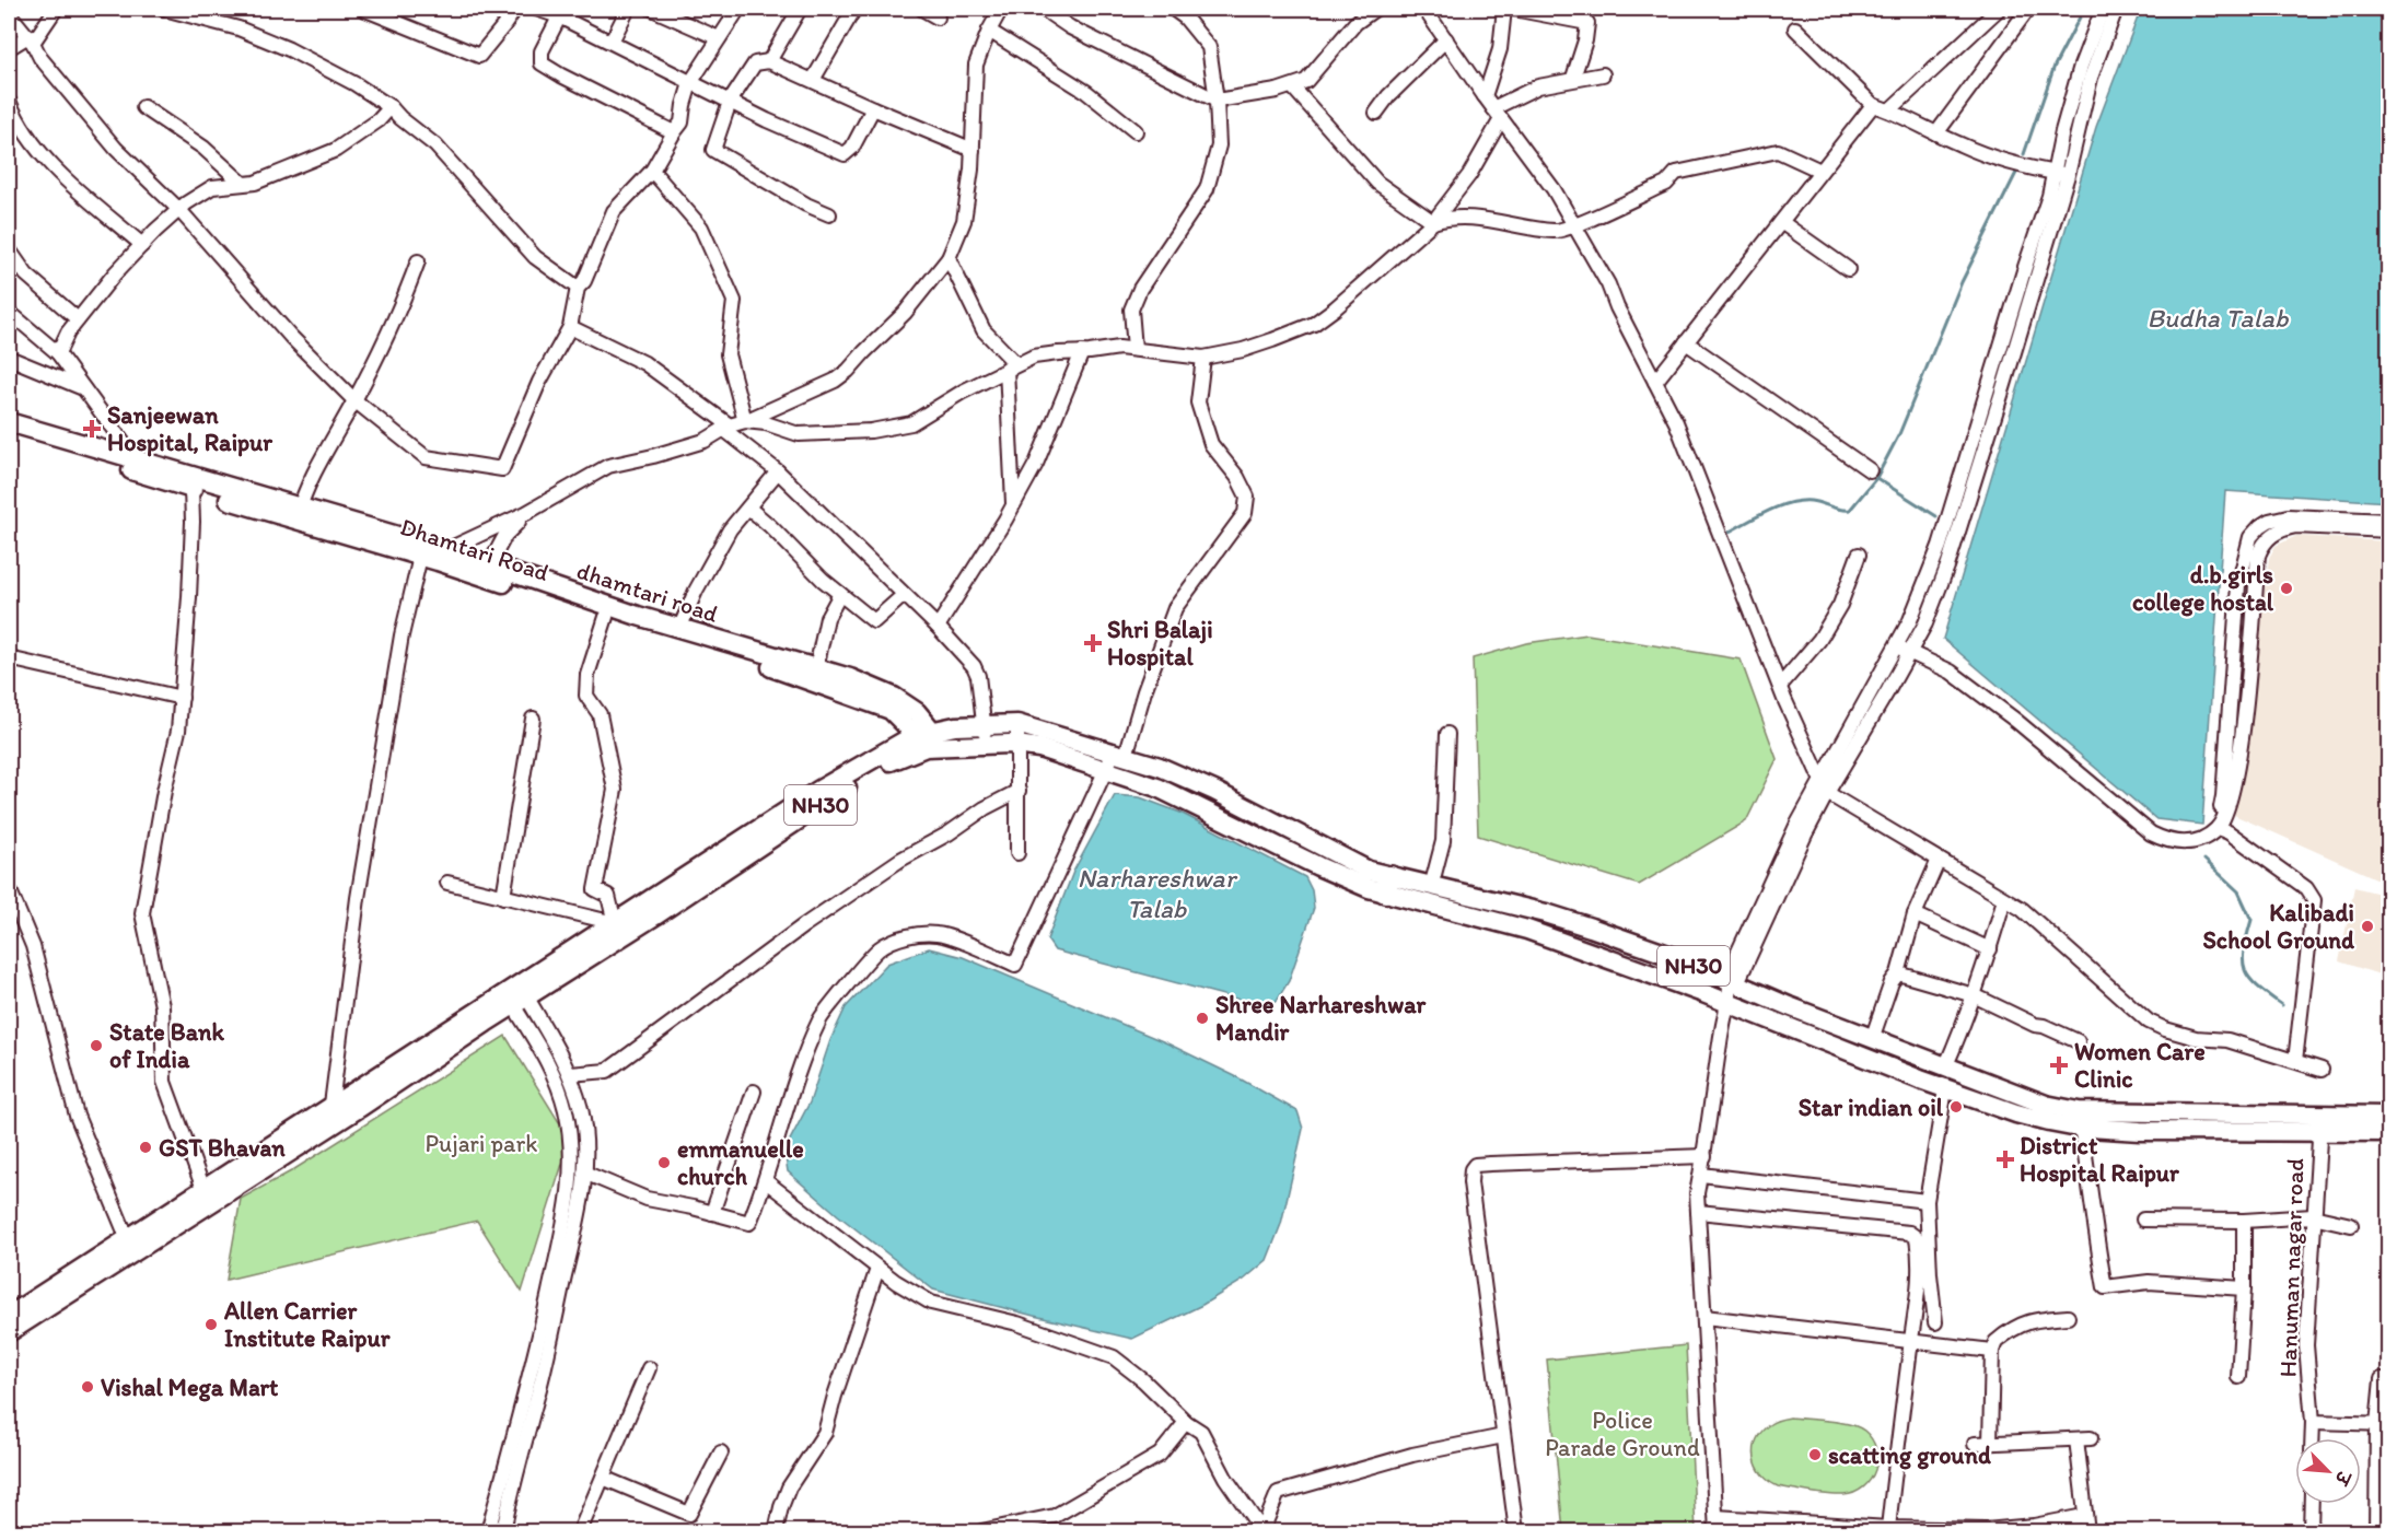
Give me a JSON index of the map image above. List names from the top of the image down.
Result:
{
  "streets": {
    "main road": ["Dhamtari Road", "dhamtari road", "NH30"],
    "street": ["Hanuman nagar road"]
  },
  "crossings": [
    ["Dhamtari Road", "dhamtari road"],
    ["Dhamtari Road", "NH30"],
    ["dhamtari road", "NH30"],
    ["NH30", "Hanuman nagar road"]
  ],
  "water": ["Budha Talab", "Narhareshwar Talab"],
  "parks": ["Pujari park", "Police Parade Ground"],
  "places": {
    "health": [
      "Sanjeewan Hospital, Raipur",
      "Shri Balaji Hospital",
      "Women Care Clinic",
      "District Hospital Raipur"
    ],
    "other": [
      "d.b.girls college hostal",
      "Kalibadi School Ground",
      "Shree Narhareshwar Mandir",
      "State Bank of India",
      "Star indian oil",
      "GST Bhavan",
      "emmanuelle church",
      "Allen Carrier Institute Raipur",
      "Vishal Mega Mart",
      "scatting ground"
    ]
  },
  "north": "bottom right"
}
